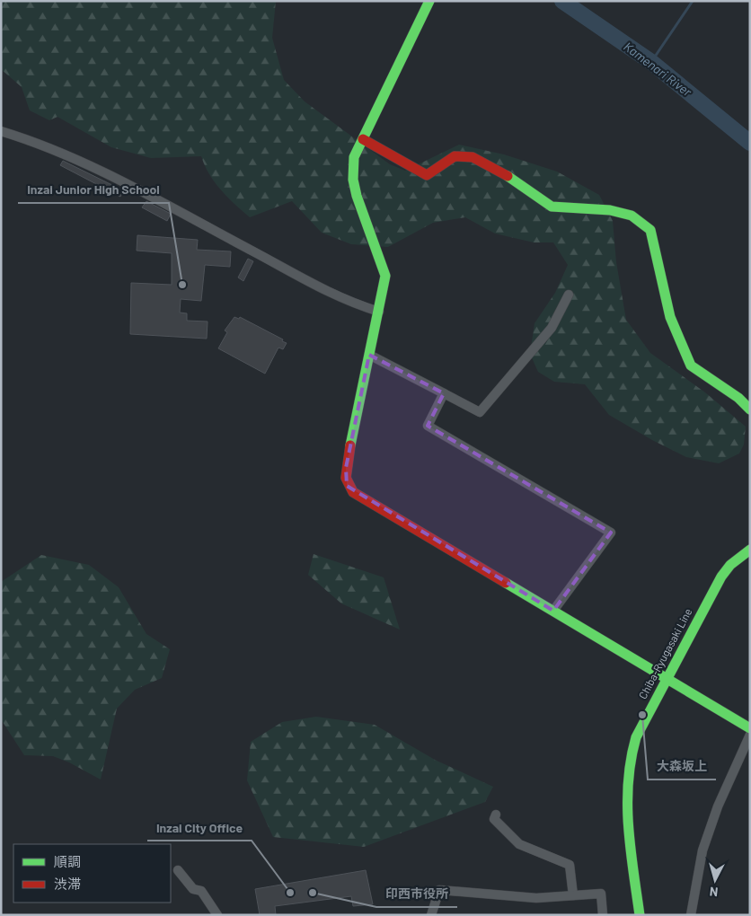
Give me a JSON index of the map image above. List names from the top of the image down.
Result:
{
  "streets": {
    "street": ["Chiba-Ryugasaki Line"]
  },
  "water": ["Kamenari River"],
  "places": [
    "Inzai Junior High School",
    "大森坂上",
    "Inzai City Office",
    "印西市役所"
  ],
  "legend": ["順調", "渋滞"],
  "north": "bottom"
}
